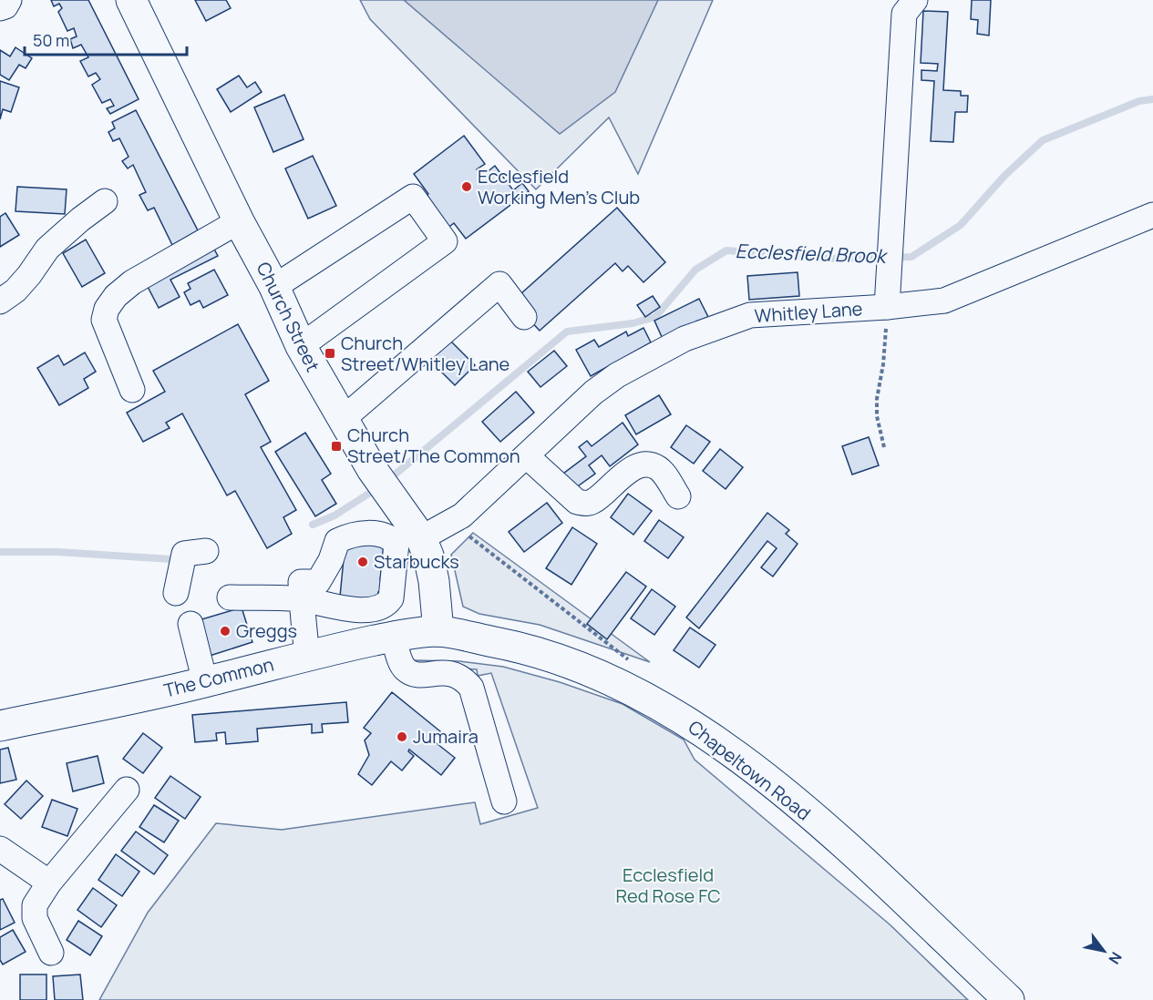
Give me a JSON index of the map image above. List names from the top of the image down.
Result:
{
  "streets": {
    "main road": ["Church Street", "The Common", "Chapeltown Road"],
    "street": ["Whitley Lane"]
  },
  "crossings": [
    ["Whitley Lane", "Church Street"],
    ["Church Street", "The Common"],
    ["Church Street", "Chapeltown Road"],
    ["The Common", "Chapeltown Road"]
  ],
  "water": ["Ecclesfield Brook"],
  "parks": ["Ecclesfield Red Rose FC"],
  "places": {
    "other": [
      "Ecclesfield Working Men's Club",
      "Starbucks",
      "Greggs",
      "Jumaira"
    ],
    "transit": ["Church Street/Whitley Lane", "Church Street/The Common"]
  },
  "scale_bar": "50 m",
  "north": "bottom right"
}
